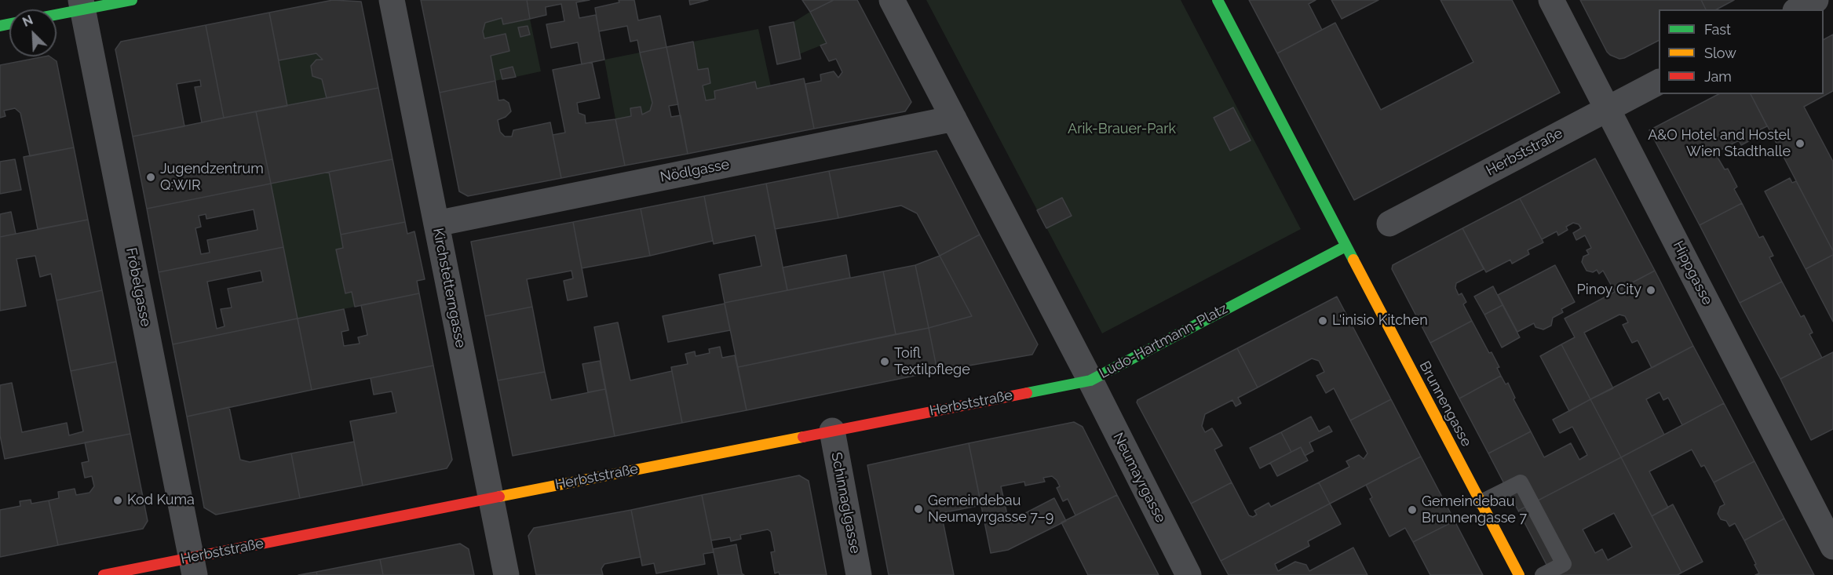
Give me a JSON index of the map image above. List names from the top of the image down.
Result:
{
  "streets": {
    "street": [
      "Herbststraße",
      "Nödlgasse",
      "Hippgasse",
      "Fröbelgasse",
      "Kirchstetterngasse",
      "Ludo-Hartmann-Platz",
      "Brunnengasse",
      "Neumayrgasse",
      "Schinnaglgasse"
    ]
  },
  "crossings": [
    ["Herbststraße", "Hippgasse"],
    ["Herbststraße", "Fröbelgasse"],
    ["Herbststraße", "Kirchstetterngasse"],
    ["Herbststraße", "Ludo-Hartmann-Platz"],
    ["Herbststraße", "Neumayrgasse"],
    ["Herbststraße", "Schinnaglgasse"],
    ["Nödlgasse", "Kirchstetterngasse"],
    ["Nödlgasse", "Ludo-Hartmann-Platz"],
    ["Ludo-Hartmann-Platz", "Brunnengasse"],
    ["Ludo-Hartmann-Platz", "Neumayrgasse"]
  ],
  "parks": ["Arik-Brauer-Park"],
  "places": [
    "A&O Hotel and Hostel Wien Stadthalle",
    "Jugendzentrum Q:WIR",
    "Pinoy City",
    "L'inisio Kitchen",
    "Toifl Textilpflege",
    "Kod Kuma",
    "Gemeindebau Neumayrgasse 7–9",
    "Gemeindebau Brunnengasse 7"
  ],
  "legend": ["Fast", "Slow", "Jam"],
  "north": "top left"
}
